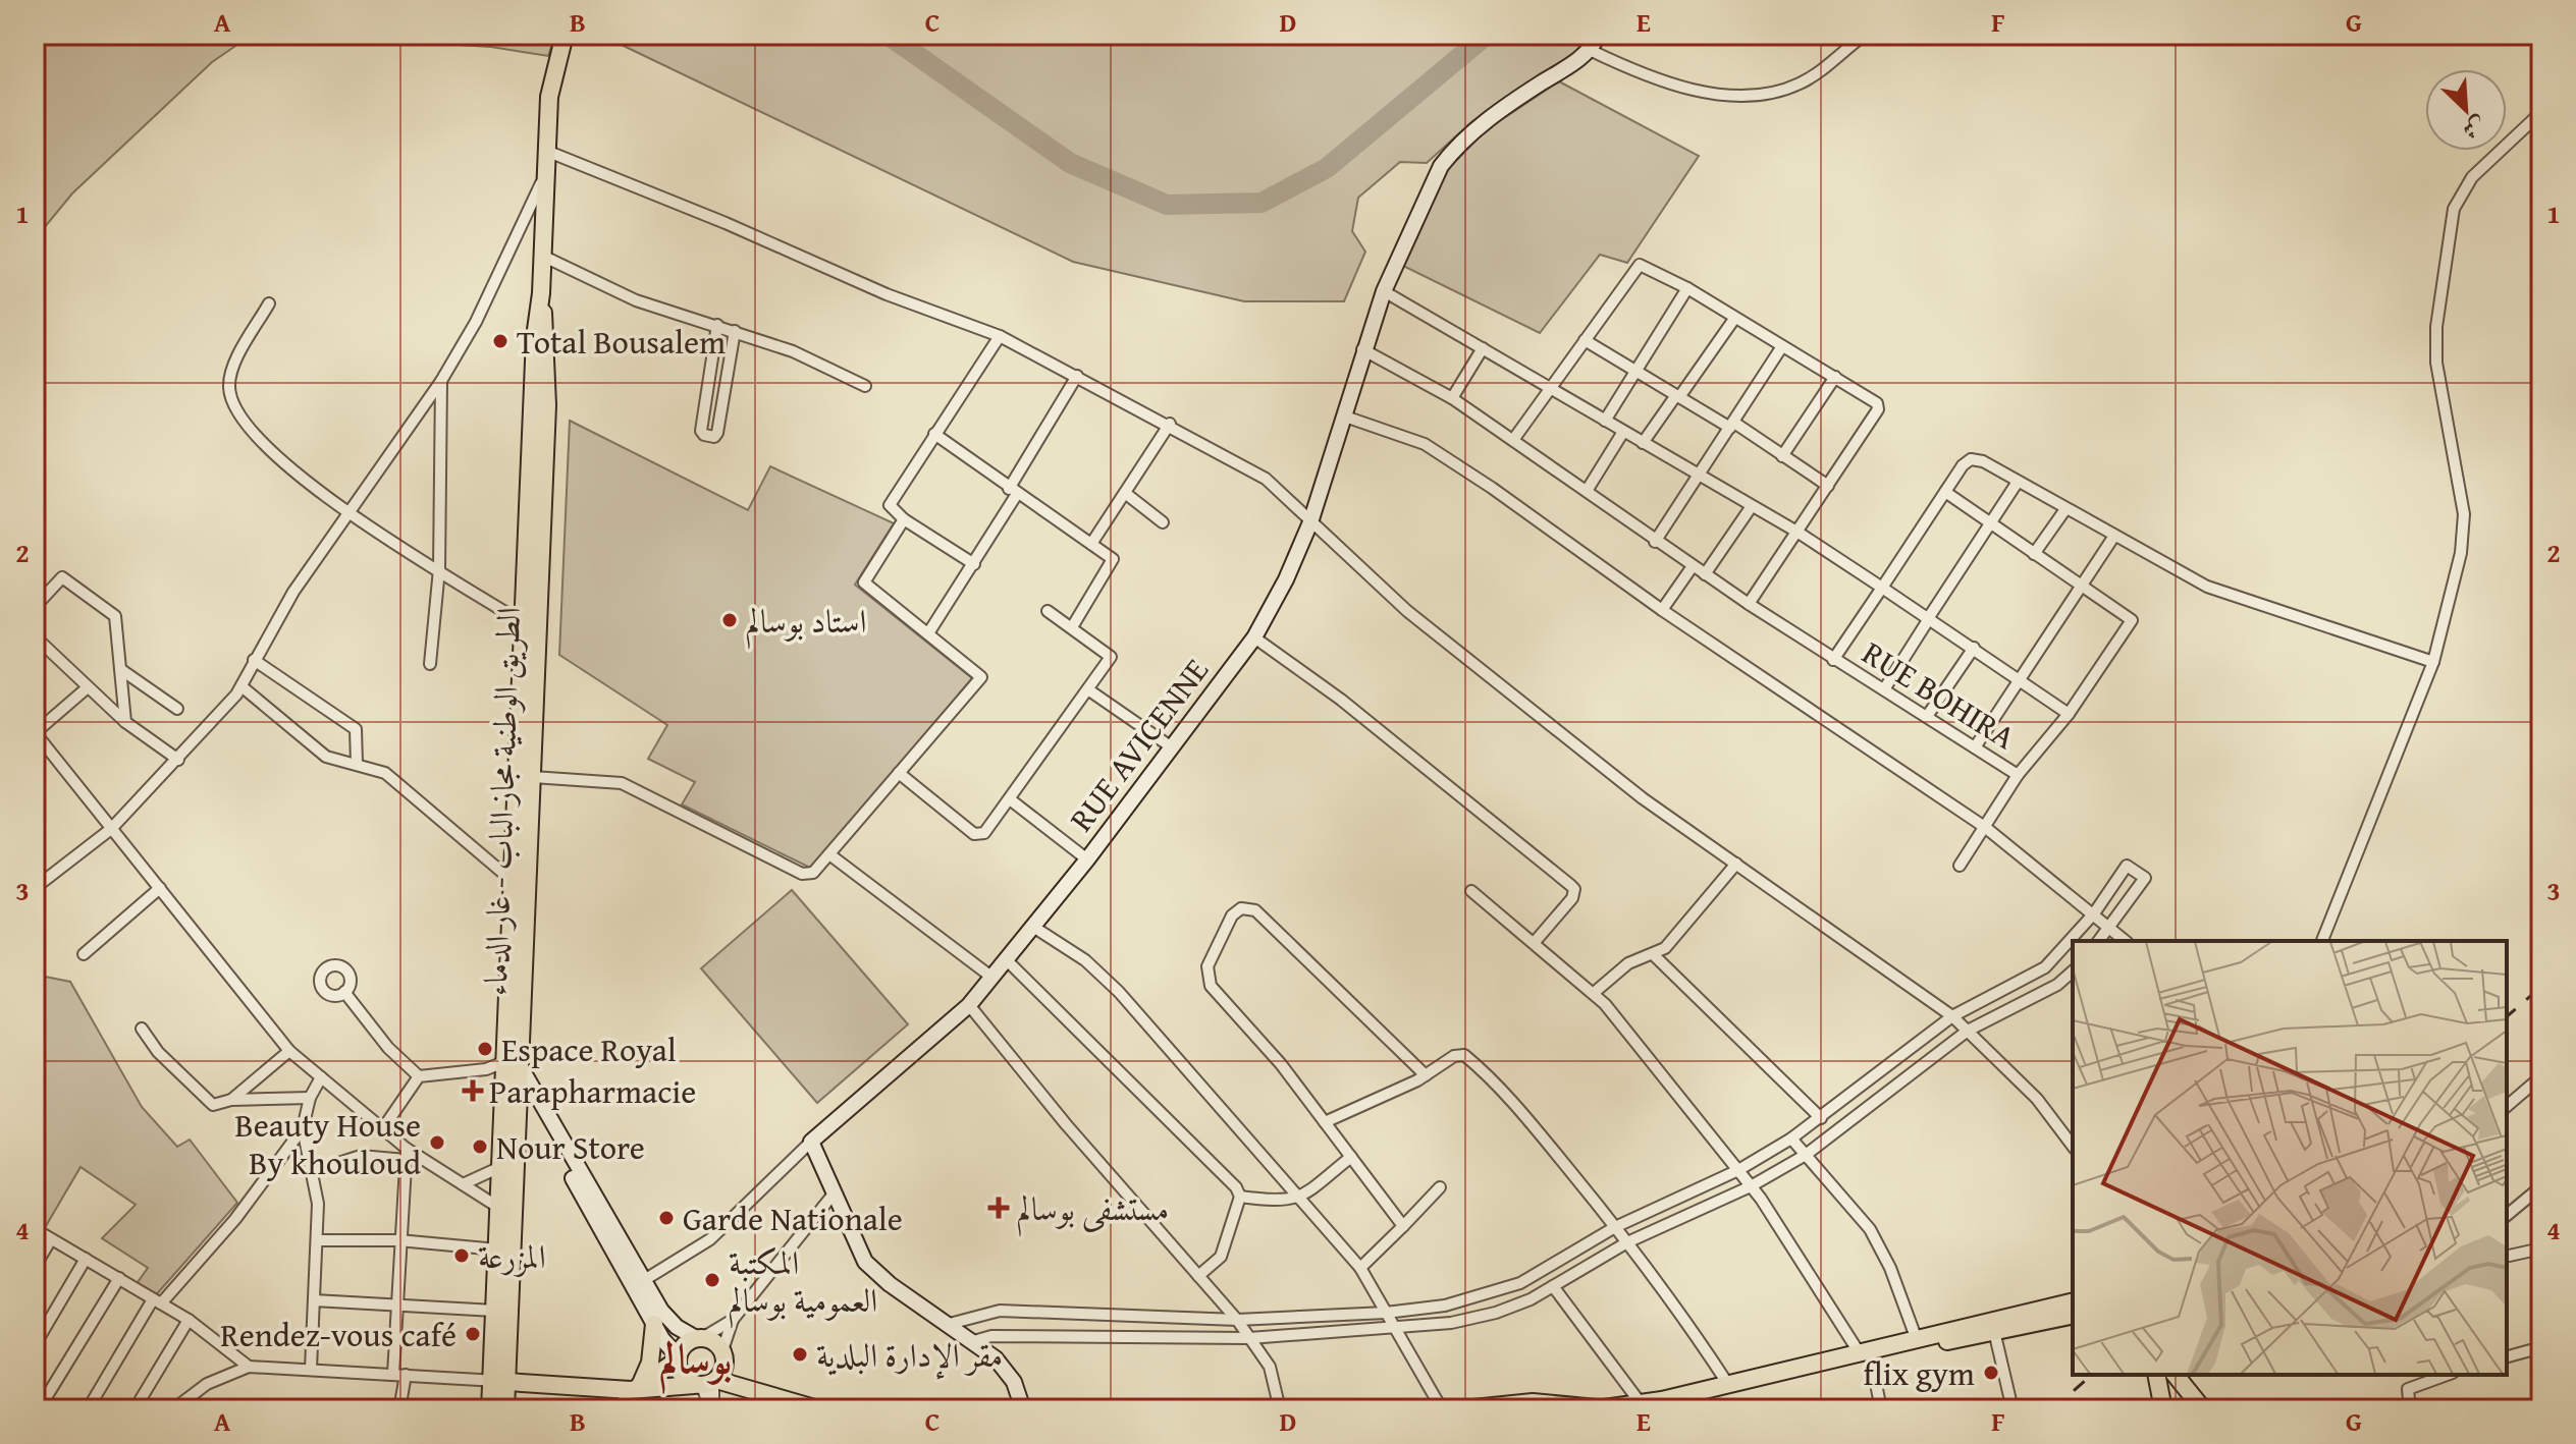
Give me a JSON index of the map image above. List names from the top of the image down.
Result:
{
  "streets": {
    "main road": ["الطريق الوطنية مجاز الباب - غار الدماء"],
    "street": ["RUE BOHIRA", "RUE AVICENNE"]
  },
  "crossings": [
    ["RUE BOHIRA", "RUE AVICENNE"]
  ],
  "districts": ["بوسالم"],
  "places": {
    "other": [
      "Total Bousalem",
      "استاد بوسالم",
      "Espace Royal",
      "Beauty House By khouloud",
      "Nour Store",
      "Garde Nationale",
      "المزرعة",
      "المكتبة العمومية بوسالم",
      "Rendez-vous café",
      "مقر الإدارة البلدية",
      "flix gym"
    ],
    "health": ["Parapharmacie", "مستشفى بوسالم"]
  },
  "north": "bottom right",
  "grid": {
    "columns": [
      "A",
      "B",
      "C",
      "D",
      "E",
      "F",
      "G"
    ],
    "rows": [
      "1",
      "2",
      "3",
      "4"
    ]
  }
}
